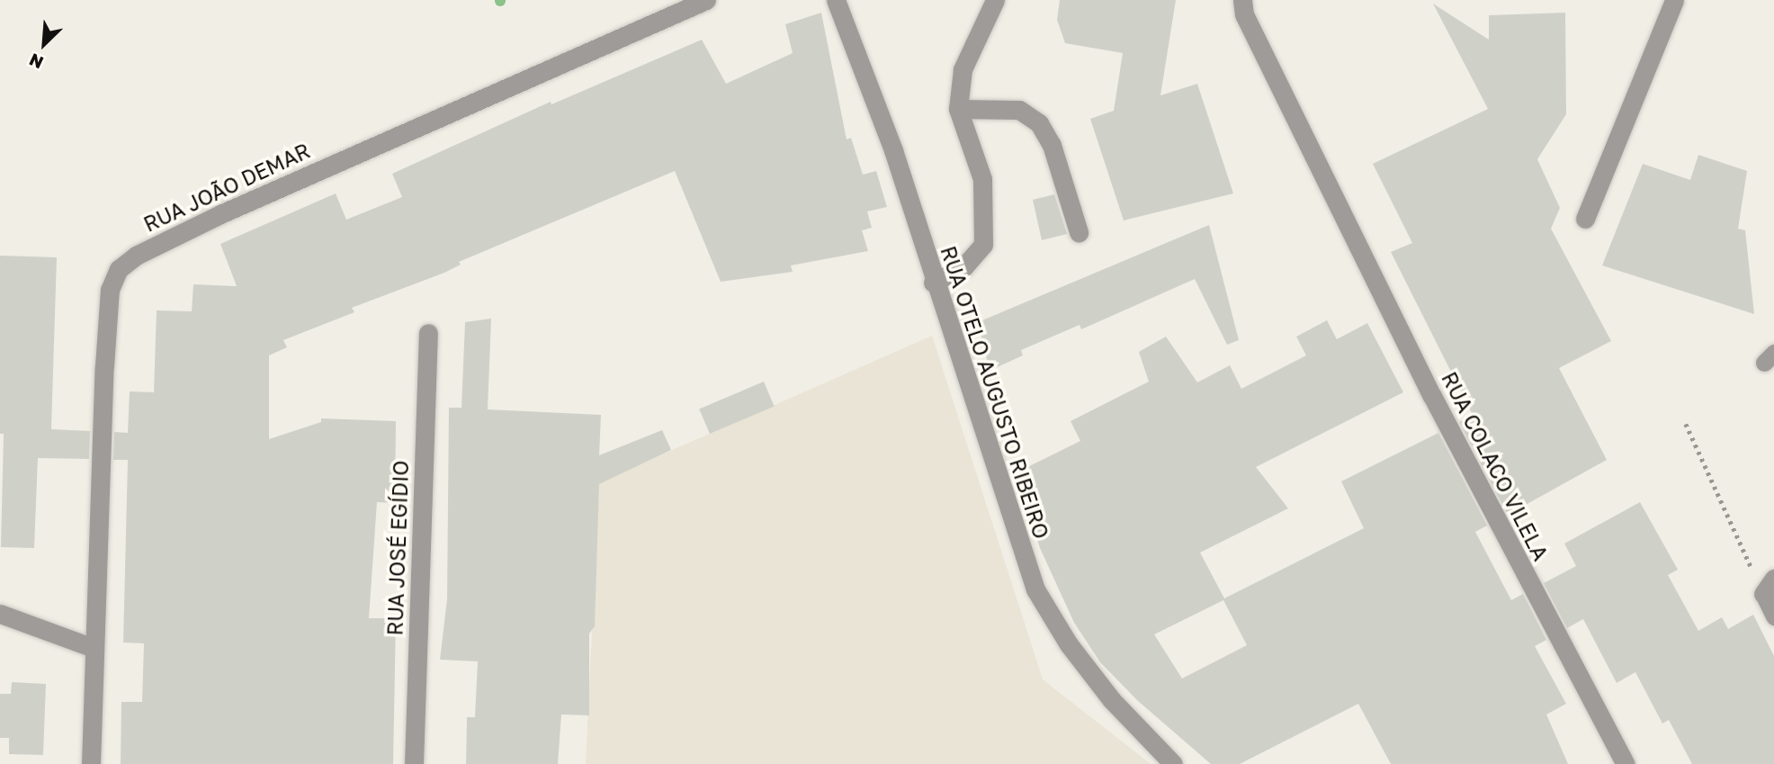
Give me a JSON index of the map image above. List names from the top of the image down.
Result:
{
  "streets": {
    "street": [
      "RUA JOÃO DEMAR",
      "RUA OTELO AUGUSTO RIBEIRO",
      "RUA COLACO VILELA",
      "RUA JOSÉ EGÍDIO"
    ]
  },
  "north": "bottom left"
}
